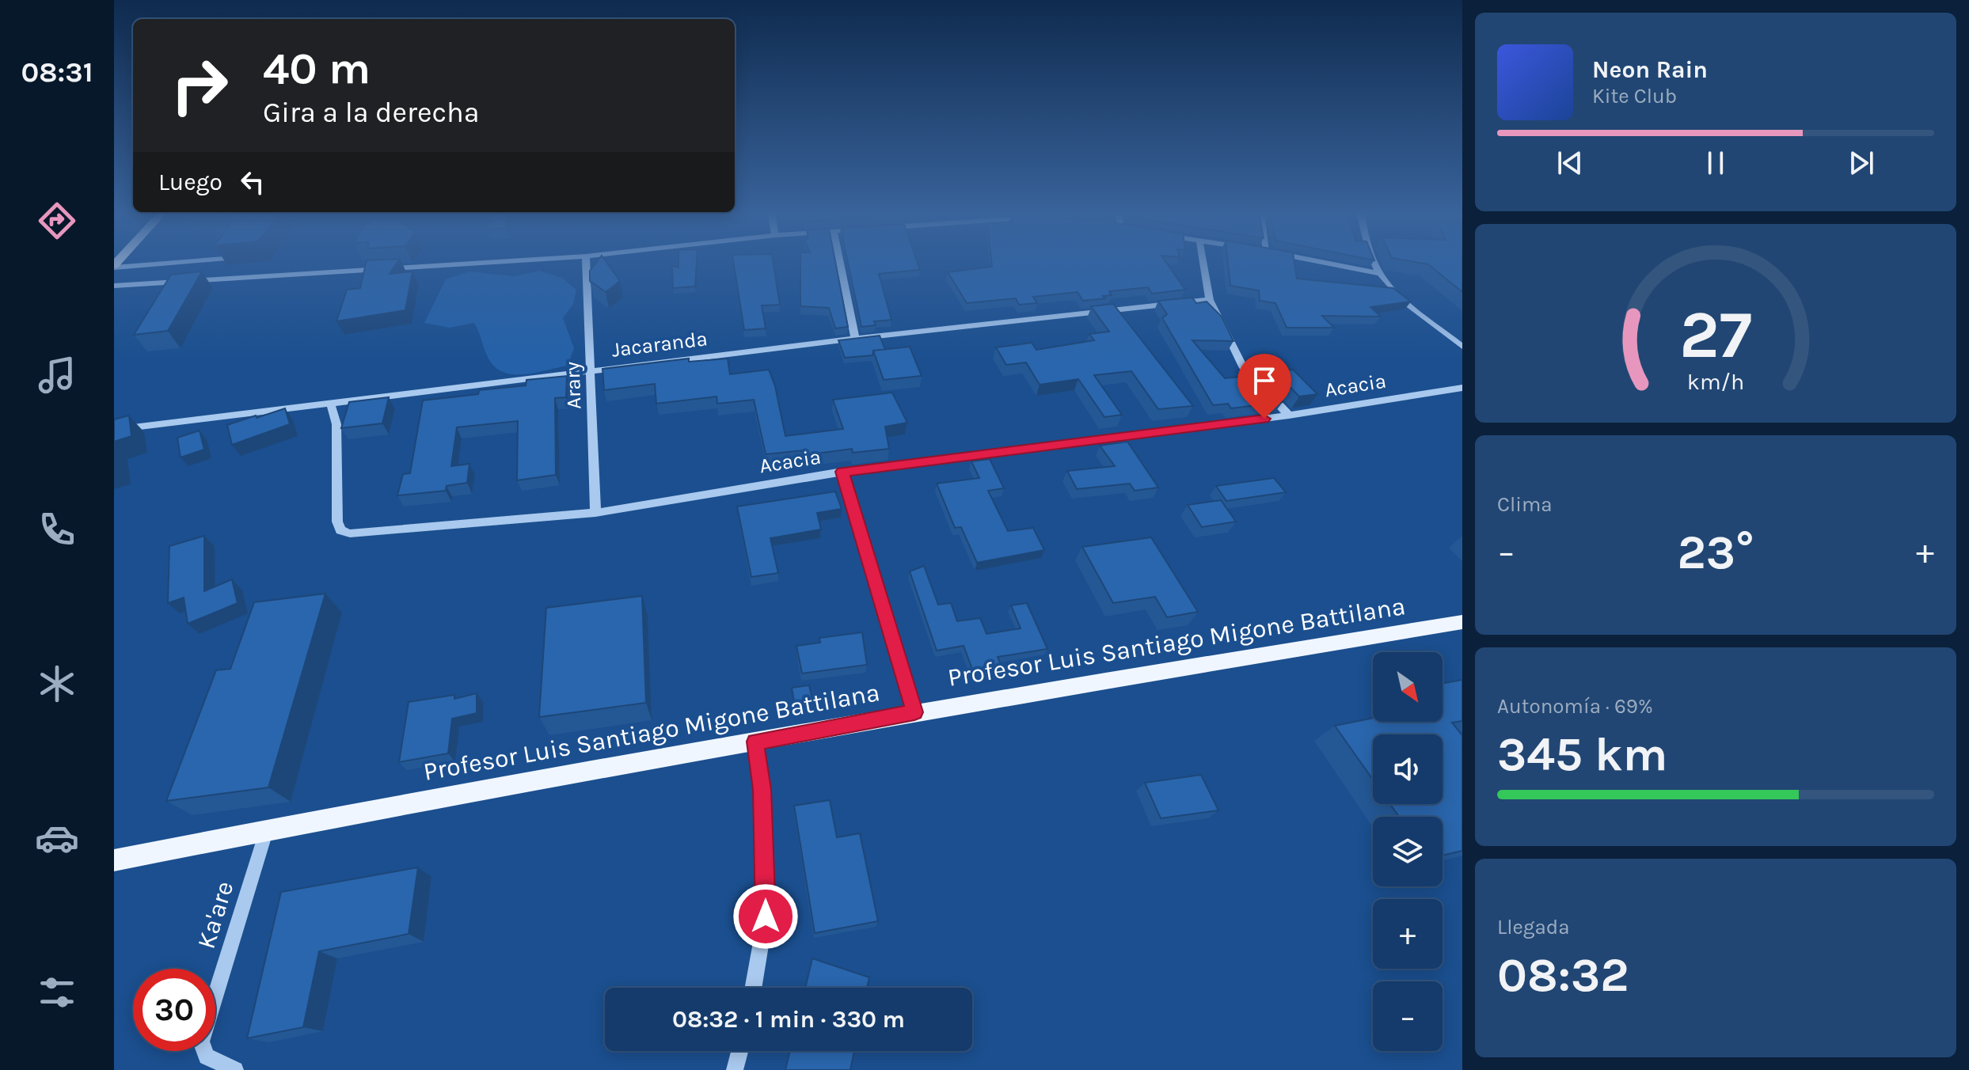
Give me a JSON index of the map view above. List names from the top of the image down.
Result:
{
  "streets": {
    "main road": ["Profesor Luis Santiago Migone Battilana"],
    "street": [
      "Jacaranda",
      "Arary",
      "Acacia",
      "Ka'are"
    ]
  },
  "crossings": [
    ["Jacaranda", "Arary"],
    ["Jacaranda", "Acacia"],
    ["Arary", "Acacia"],
    ["Profesor Luis Santiago Migone Battilana", "Ka'are"]
  ],
  "north": "bottom right",
  "page": {
    "tabs": "08:31",
    "turn": ["40 m", "Gira a la derecha"],
    "song": ["Neon Rain", "Kite Club"],
    "then": "Luego",
    "tile": [
      "Clima",
      ["Autonomía · 69%", "345 km"],
      ["Llegada", "08:32"]
    ],
    "heat": ["−", "23°", "+"],
    "map_buttons": ["+", "−"],
    "limit": "30",
    "trip": "08:32 · 1 min · 330 m",
    "gauge": ["27", "km/h"]
  }
}
